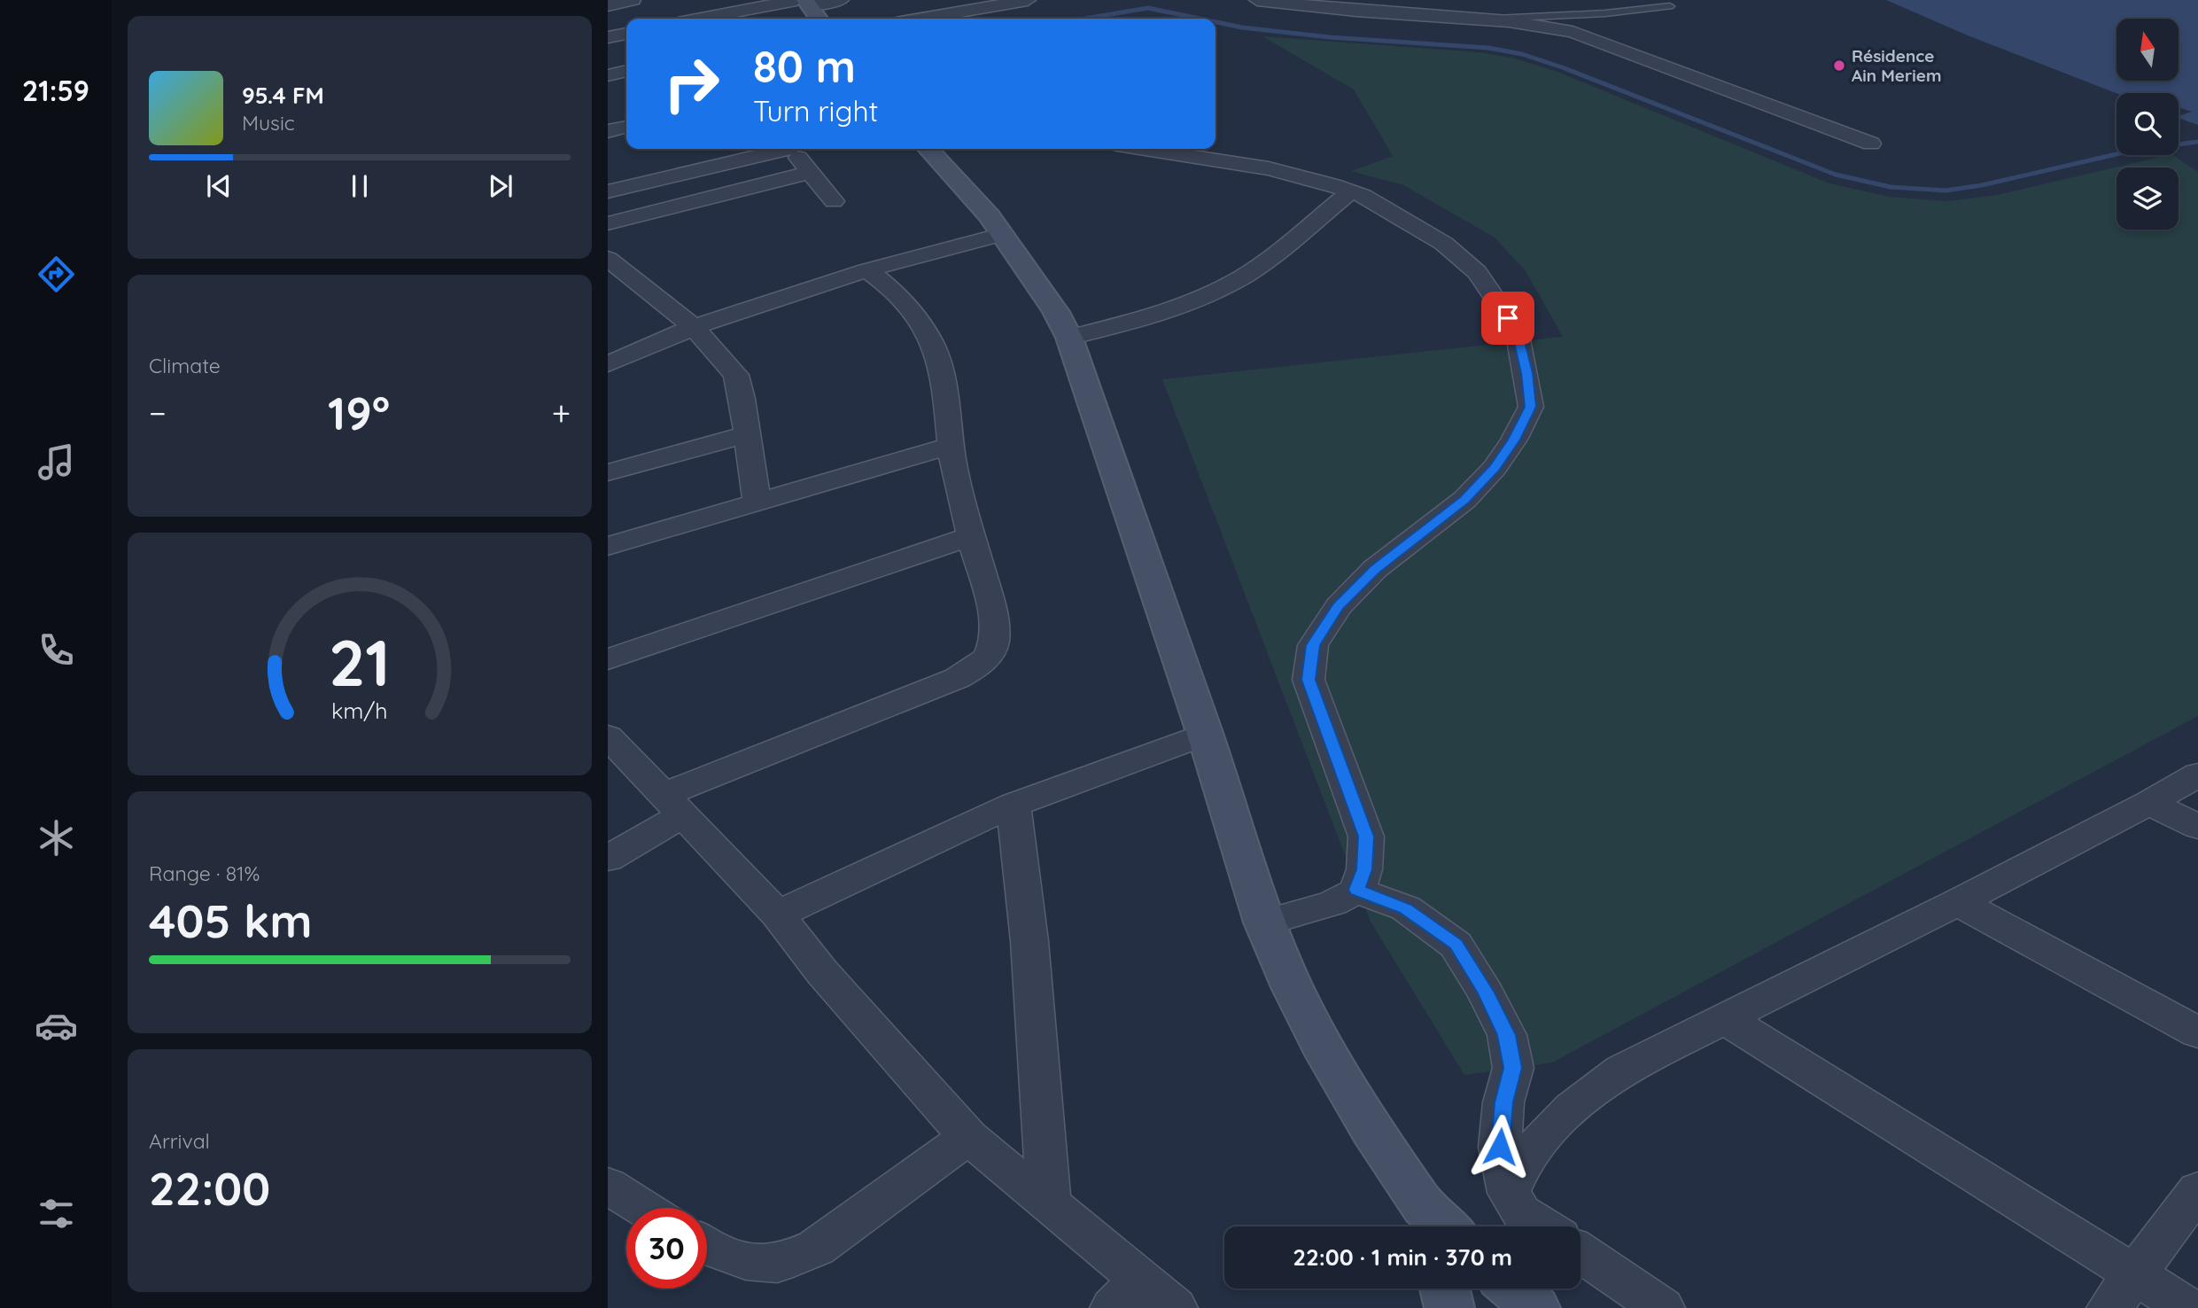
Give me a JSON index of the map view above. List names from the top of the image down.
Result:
{
  "places": ["Résidence Ain Meriem"],
  "north": "top",
  "page": {
    "tabs": "21:59",
    "turn": ["80 m", "Turn right"],
    "song": ["95.4 FM", "Music"],
    "tile": [
      "Climate",
      ["Range · 81%", "405 km"],
      ["Arrival", "22:00"]
    ],
    "heat": ["−", "19°", "+"],
    "limit": "30",
    "trip": "22:00 · 1 min · 370 m",
    "gauge": ["21", "km/h"]
  }
}
